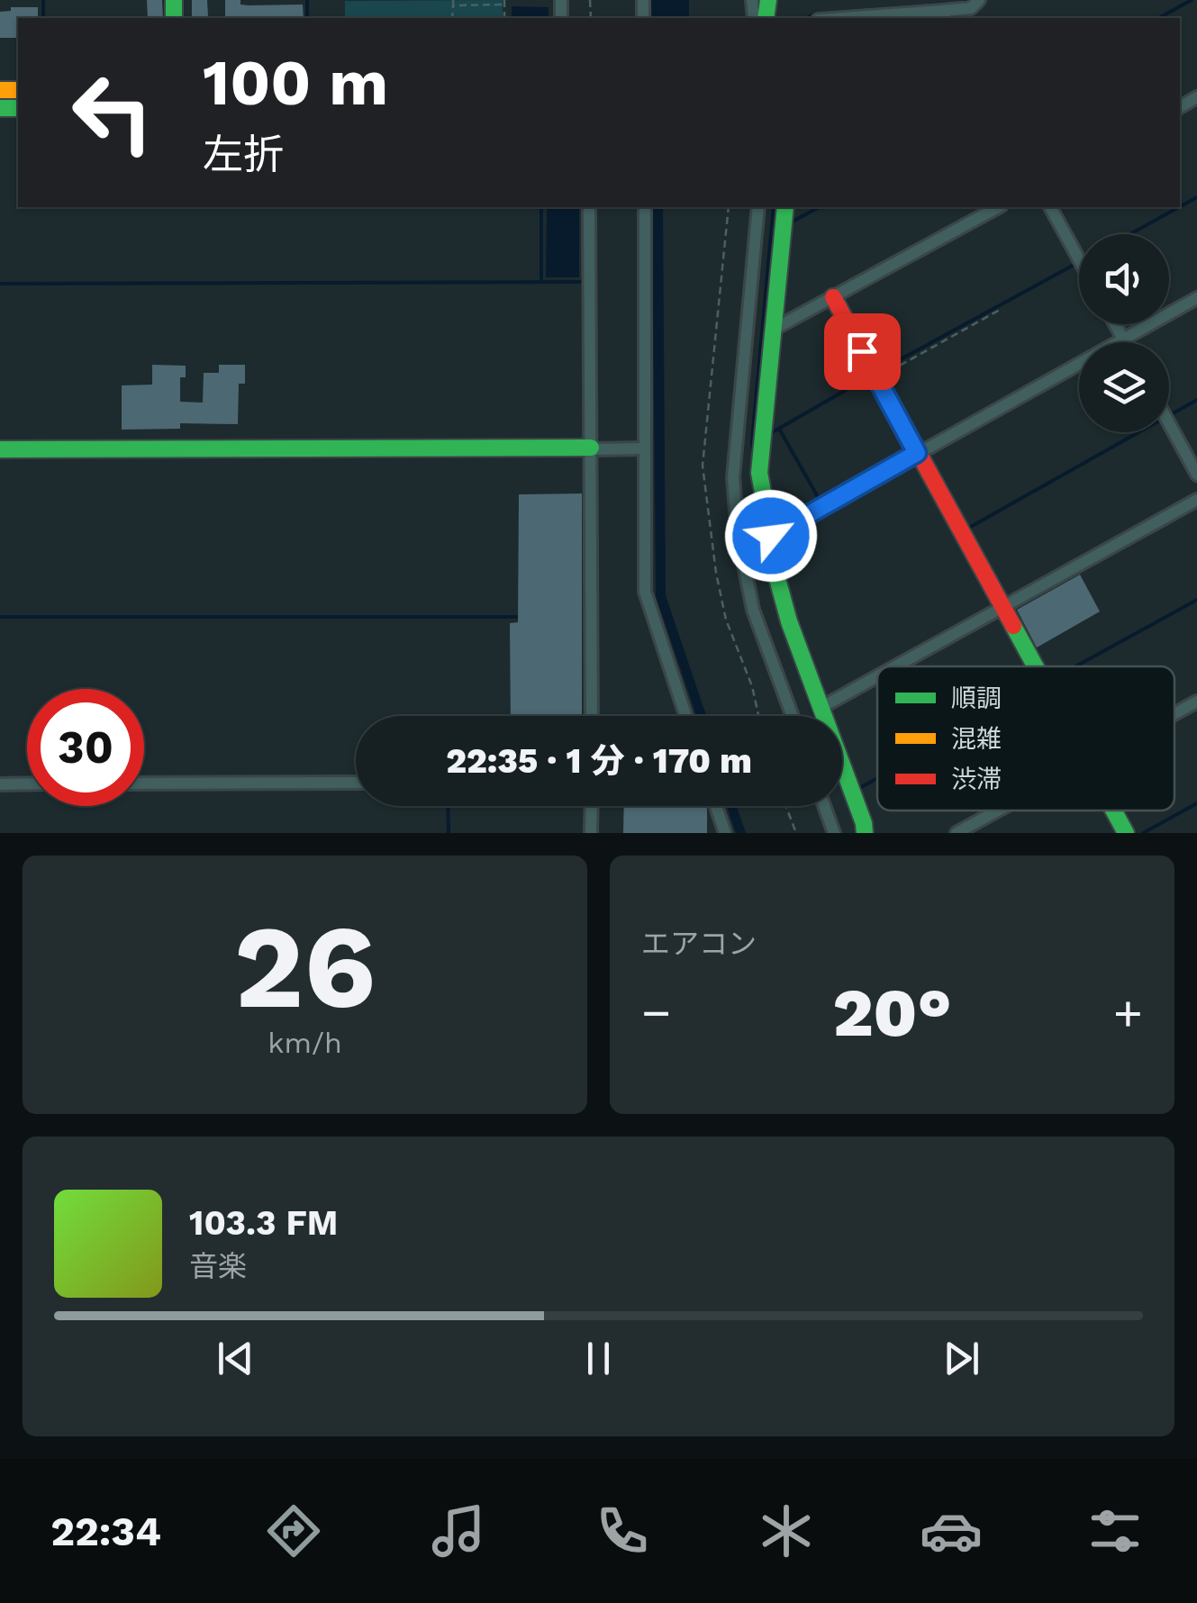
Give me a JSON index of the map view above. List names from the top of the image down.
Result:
{
  "legend": ["順調", "混雑", "渋滞"],
  "page": {
    "turn": ["100 m", "左折"],
    "limit": "30",
    "trip": "22:35 · 1 分 · 170 m",
    "tile": [
      ["26", "km/h"],
      "エアコン"
    ],
    "heat": ["−", "20°", "+"],
    "song": ["103.3 FM", "音楽"],
    "tabs": "22:34"
  }
}
